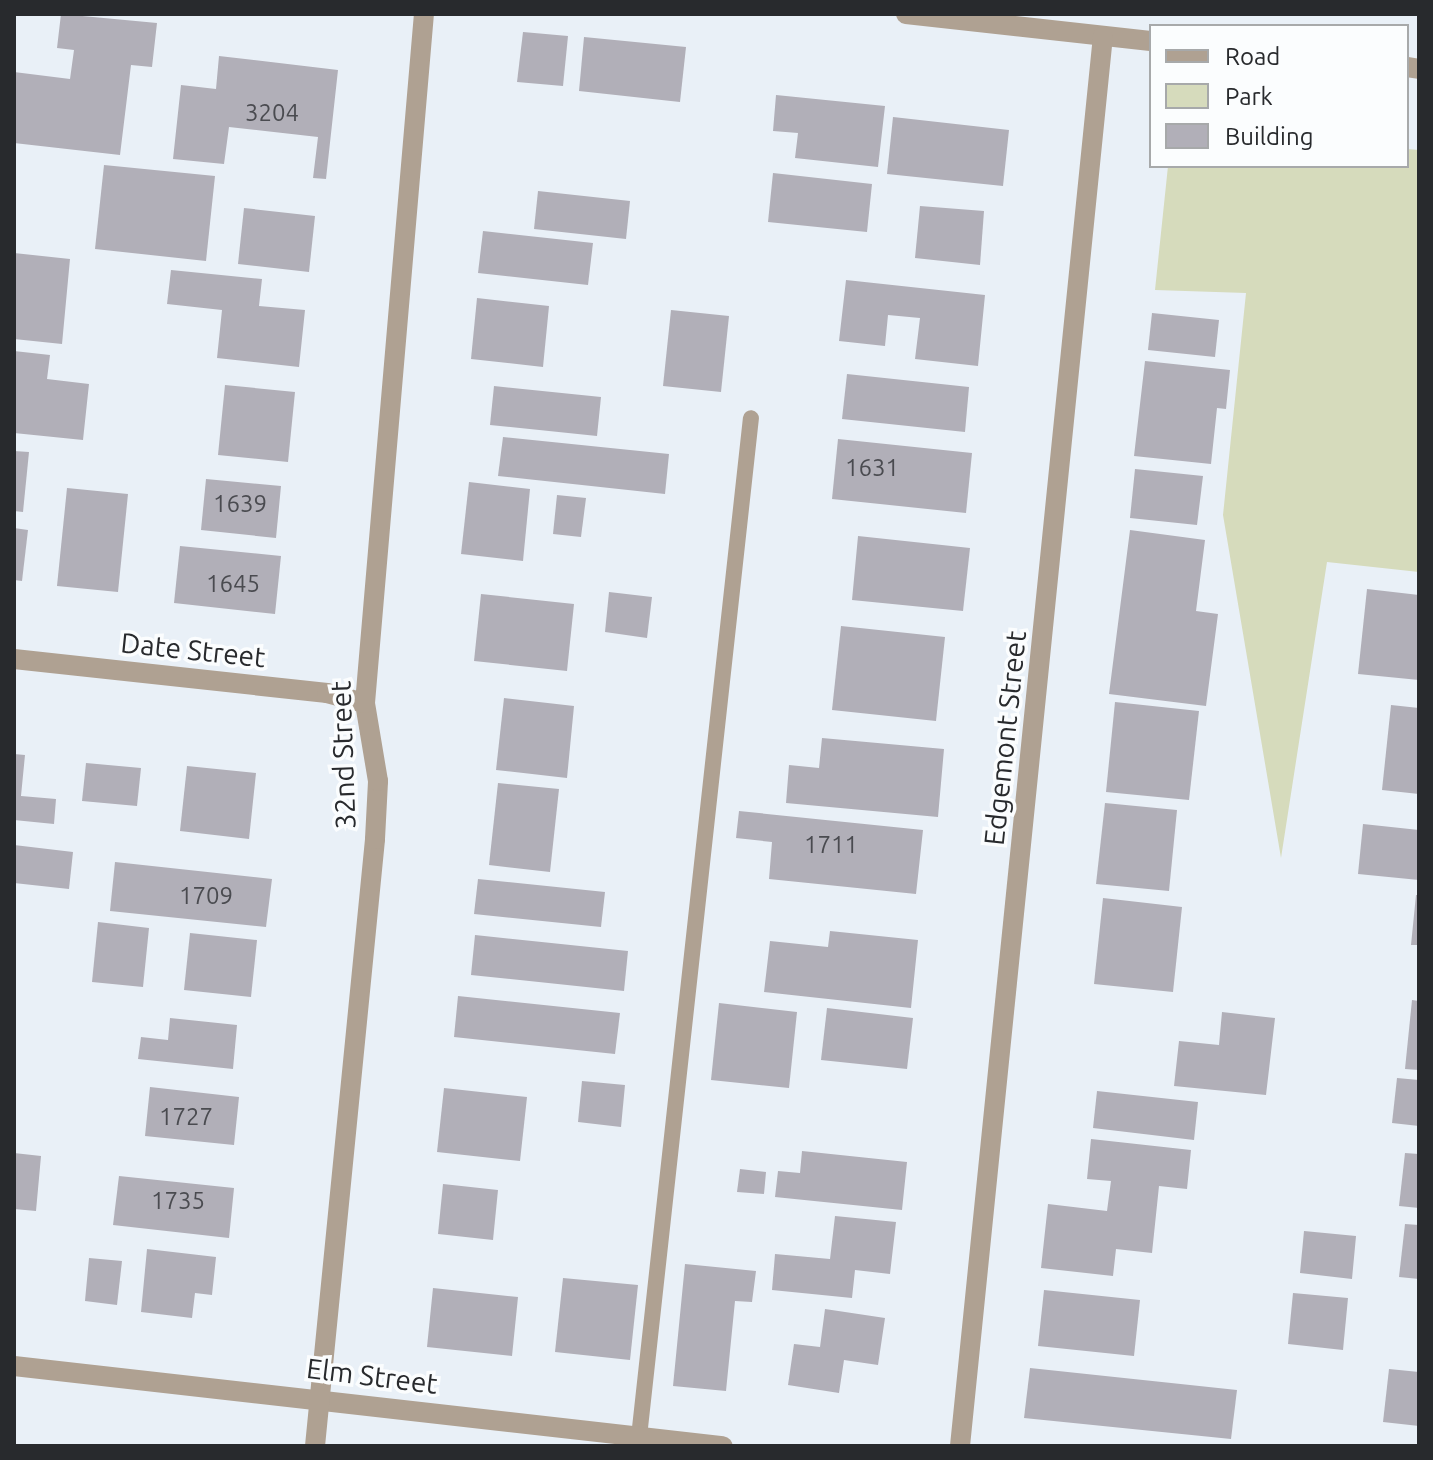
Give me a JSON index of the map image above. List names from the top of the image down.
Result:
{
  "streets": {
    "street": [
      "Date Street",
      "Edgemont Street",
      "32nd Street",
      "Elm Street"
    ]
  },
  "crossings": [
    ["Date Street", "32nd Street"],
    ["32nd Street", "Elm Street"]
  ],
  "house_numbers": [
    "3204",
    "1631",
    "1639",
    "1645",
    "1711",
    "1709",
    "1727",
    "1735"
  ],
  "legend": ["Road", "Park", "Building"]
}
